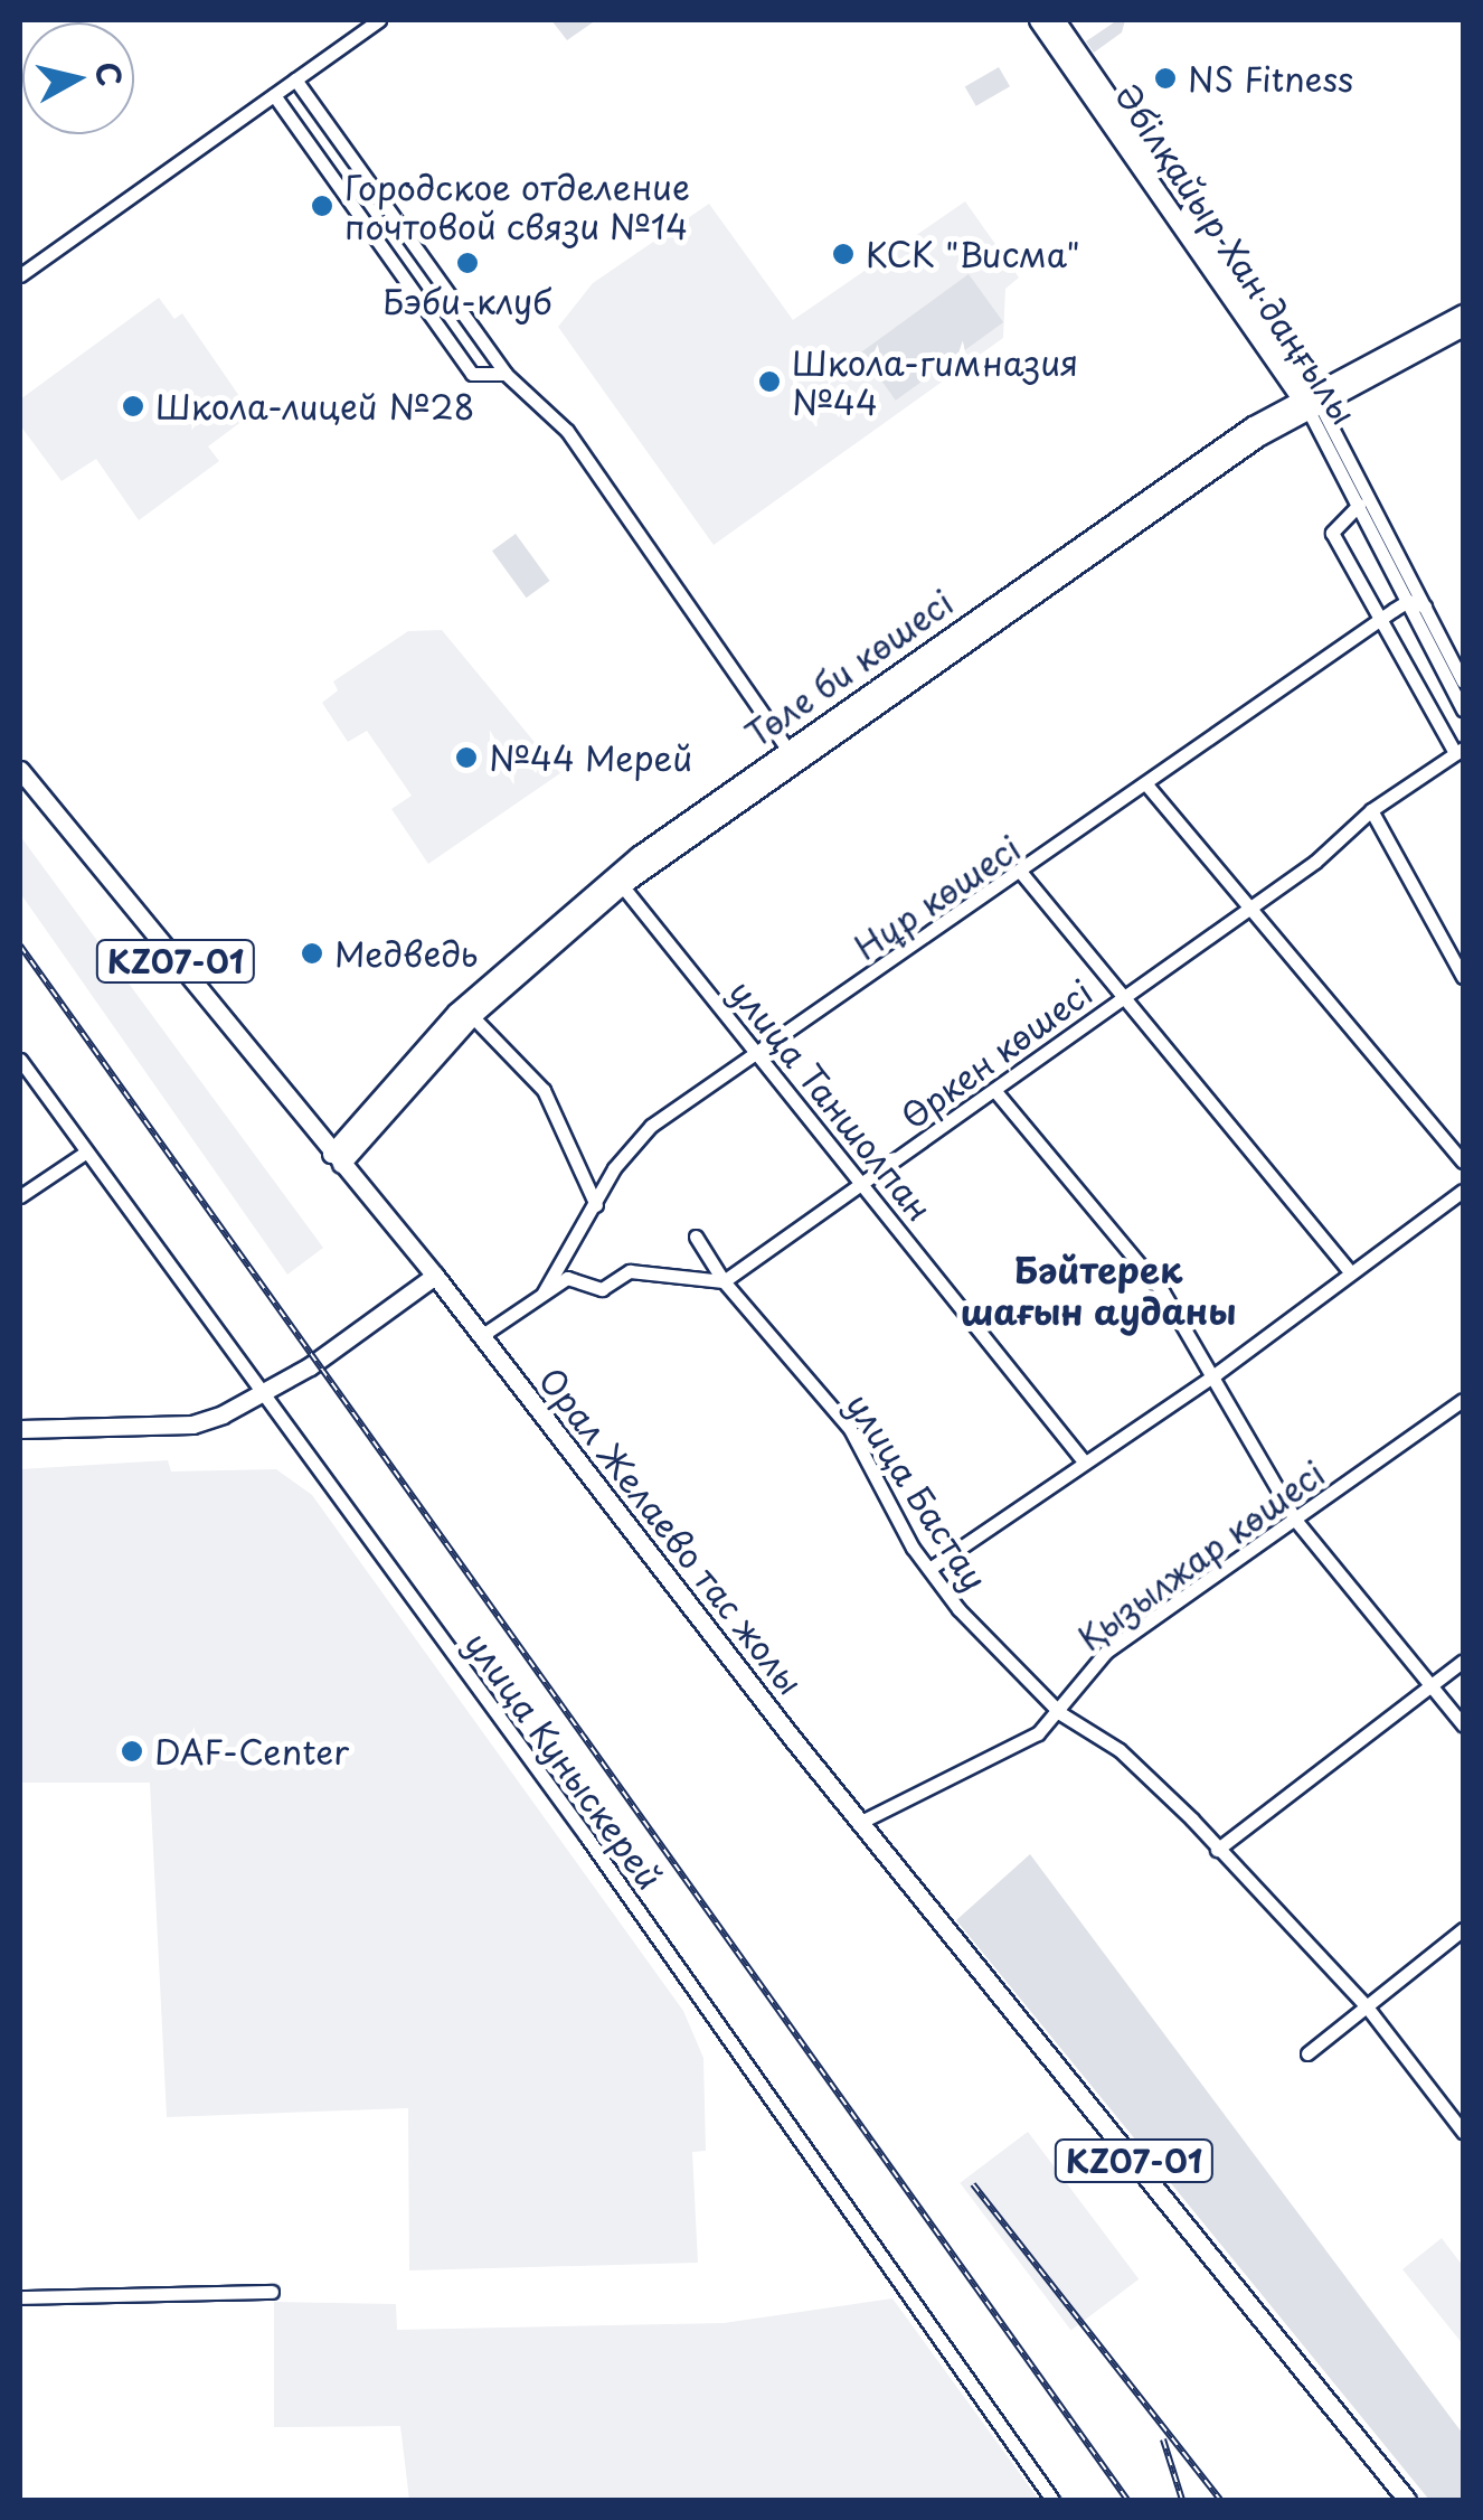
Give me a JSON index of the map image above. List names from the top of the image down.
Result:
{
  "streets": {
    "main road": [
      "Әбілқайыр Хан даңғылы",
      "Төле би көшесі",
      "KZ07-01",
      "Орал Желаево тас жолы"
    ],
    "street": [
      "Нұр көшесі",
      "Өркен көшесі",
      "улица Таншолпан",
      "улица Бастау",
      "Қызылжар көшесі",
      "улица Куныскерей"
    ]
  },
  "crossings": [
    ["Әбілқайыр Хан даңғылы", "Төле би көшесі"],
    ["Әбілқайыр Хан даңғылы", "Нұр көшесі"],
    ["Төле би көшесі", "KZ07-01"],
    ["Төле би көшесі", "улица Таншолпан"],
    ["Нұр көшесі", "улица Таншолпан"],
    ["KZ07-01", "Орал Желаево тас жолы"],
    ["KZ07-01", "Қызылжар көшесі"],
    ["Өркен көшесі", "улица Таншолпан"],
    ["Өркен көшесі", "улица Бастау"],
    ["улица Бастау", "Қызылжар көшесі"],
    ["Орал Желаево тас жолы", "Қызылжар көшесі"]
  ],
  "districts": ["Бәйтерек шағын ауданы"],
  "places": [
    "NS Fitness",
    "Городское отделение почтовой связи №14",
    "КСК \"Висма\"",
    "Бэби-клуб",
    "Школа-гимназия №44",
    "Школа-лицей №28",
    "№44 Мерей",
    "Медведь",
    "DAF-Center"
  ],
  "north": "right"
}
